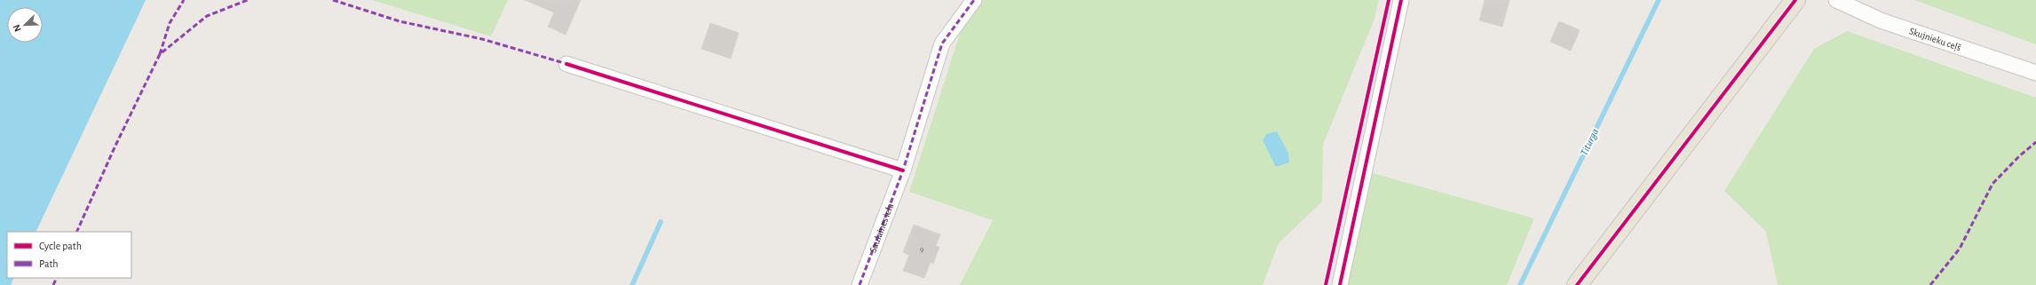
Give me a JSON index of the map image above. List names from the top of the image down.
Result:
{
  "streets": {
    "street": ["Skujnieku ceļš", "Saulaines iela"]
  },
  "water": ["Titurga"],
  "house_numbers": ["9"],
  "legend": ["Cycle path", "Path"],
  "north": "bottom left"
}
